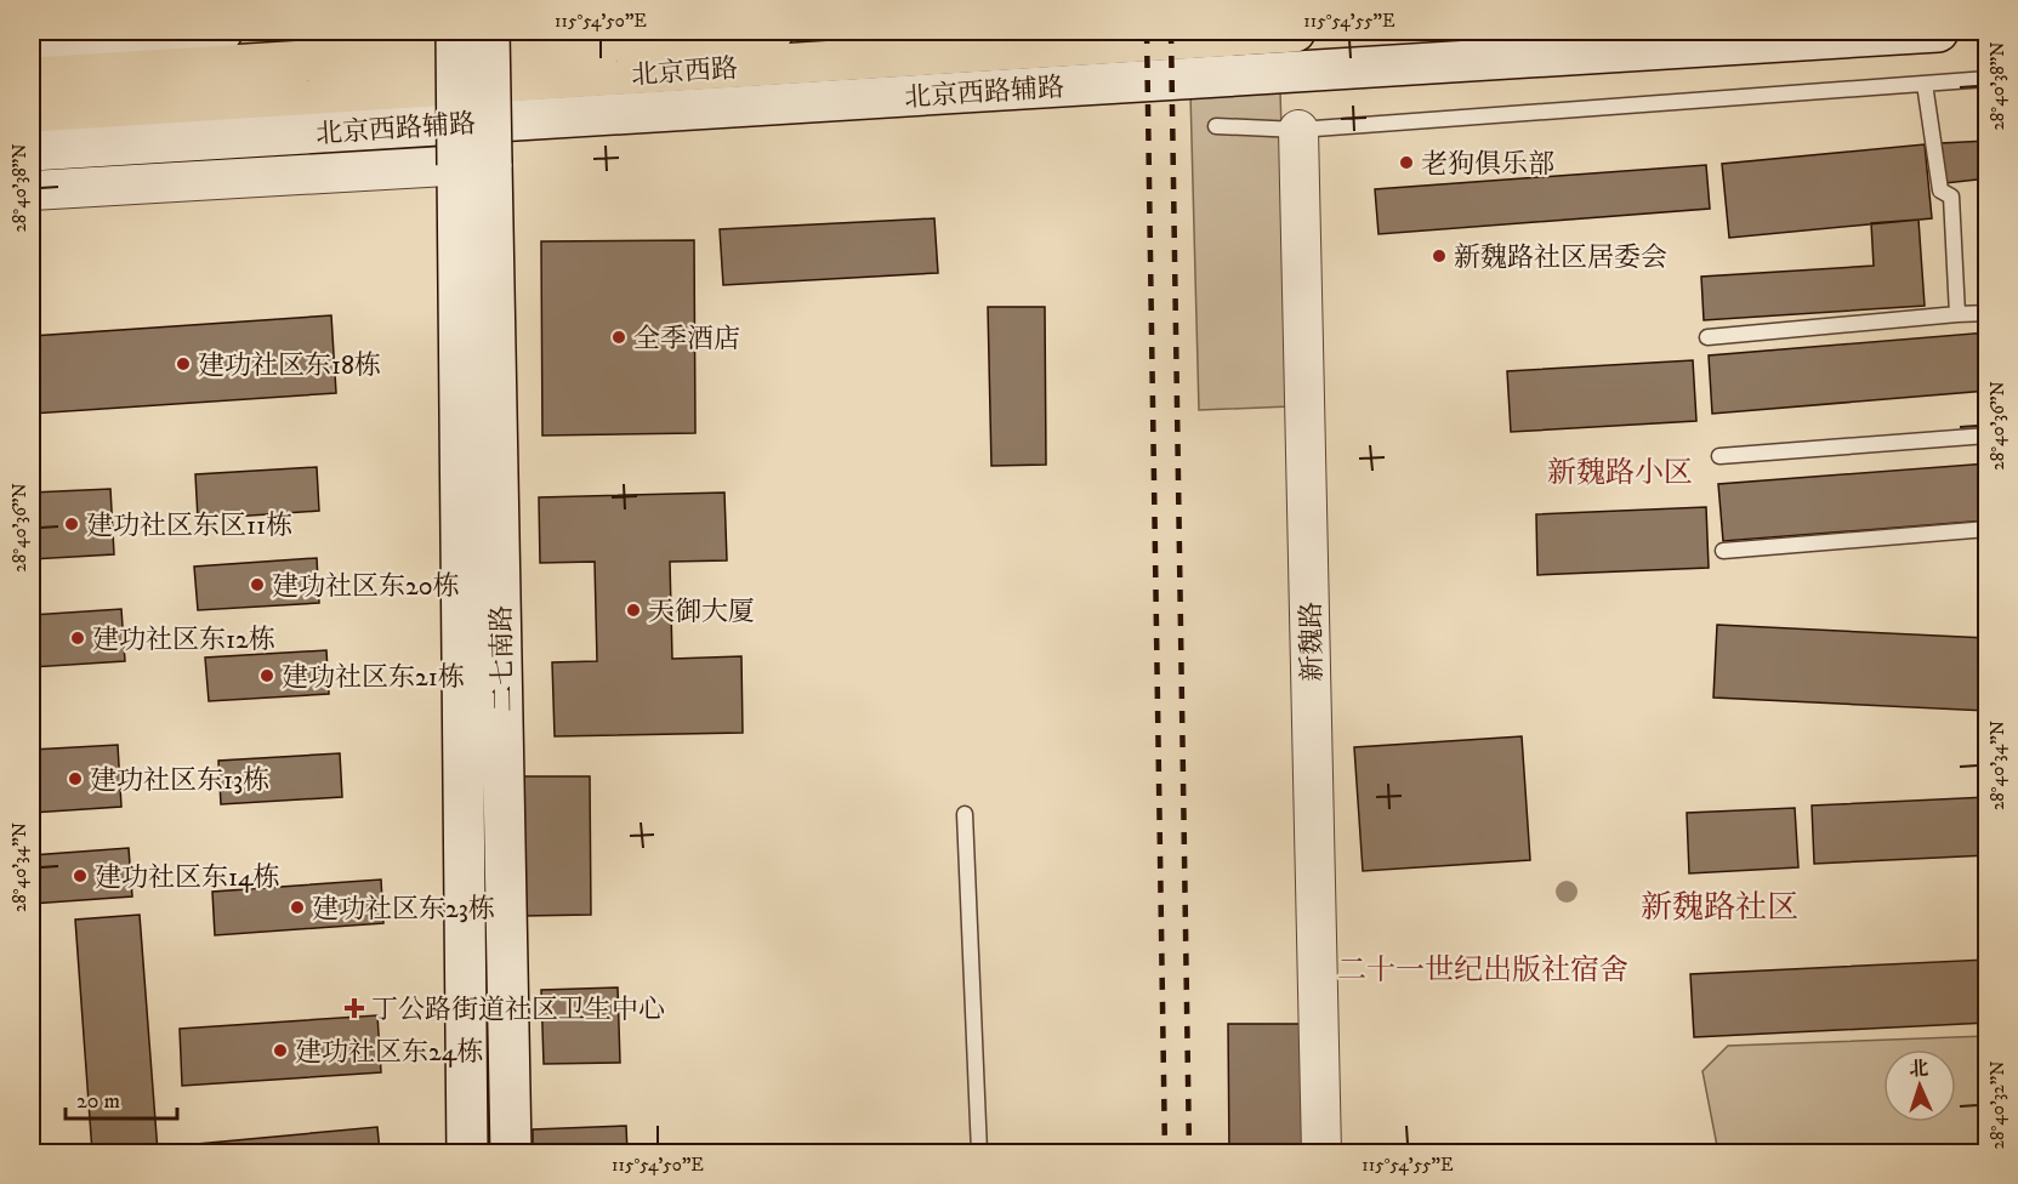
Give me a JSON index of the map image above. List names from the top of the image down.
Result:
{
  "streets": {
    "main road": ["北京西路", "北京西路辅路", "二七南路"],
    "street": ["新魏路"]
  },
  "crossings": [
    ["北京西路辅路", "二七南路"]
  ],
  "districts": ["新魏路小区", "新魏路社区", "二十一世纪出版社宿舍"],
  "places": {
    "other": [
      "老狗俱乐部",
      "新魏路社区居委会",
      "全季酒店",
      "建功社区东18栋",
      "建功社区东区11栋",
      "建功社区东20栋",
      "天御大厦",
      "建功社区东12栋",
      "建功社区东21栋",
      "建功社区东13栋",
      "建功社区东14栋",
      "建功社区东23栋",
      "建功社区东24栋"
    ],
    "health": ["丁公路街道社区卫生中心"]
  },
  "scale_bar": "20 m",
  "north": "top",
  "coordinates": [
    "115°54'50\"E",
    "115°54'55\"E",
    "28°40'38\"N",
    "28°40'36\"N",
    "28°40'34\"N",
    "28°40'32\"N"
  ]
}
